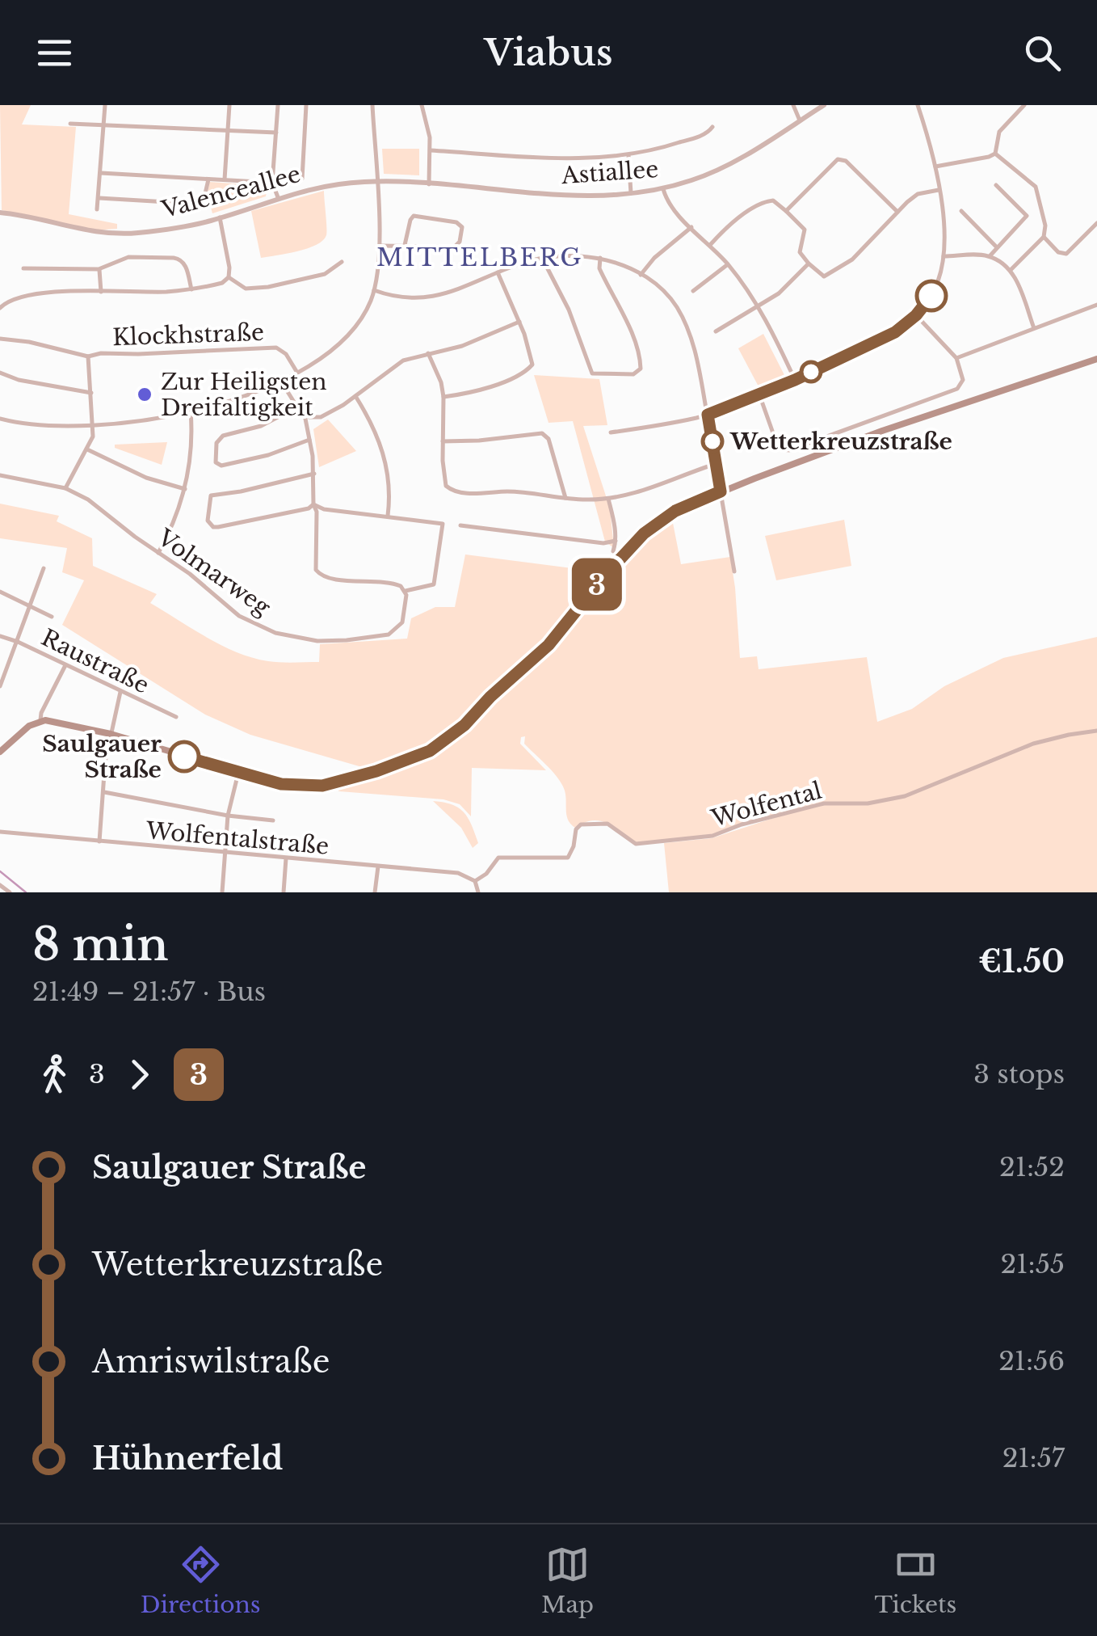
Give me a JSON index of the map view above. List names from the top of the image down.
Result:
{
  "streets": {
    "street": [
      "Astiallee",
      "Valenceallee",
      "Klockhstraße",
      "Volmarweg",
      "Raustraße",
      "Wolfental",
      "Wolfentalstraße"
    ]
  },
  "crossings": [
    ["Astiallee", "Valenceallee"],
    ["Klockhstraße", "Volmarweg"],
    ["Wolfental", "Wolfentalstraße"]
  ],
  "districts": ["MITTELBERG"],
  "places": ["Zur Heiligsten Dreifaltigkeit", "Wetterkreuzstraße", "Saulgauer Straße"],
  "lines": ["bus line 3"],
  "page": {
    "header": "Viabus",
    "on_map": "3",
    "heading": ["8 min", "21:49 – 21:57 · Bus", "€1.50"],
    "legs": ["3", "3", "3 stops"],
    "list": [
      {
        "name": "Saulgauer Straße",
        "value": "21:52"
      },
      {
        "name": "Wetterkreuzstraße",
        "value": "21:55"
      },
      {
        "name": "Amriswilstraße",
        "value": "21:56"
      },
      {
        "name": "Hühnerfeld",
        "value": "21:57"
      }
    ],
    "tabs": ["Directions", "Map", "Tickets"]
  }
}
